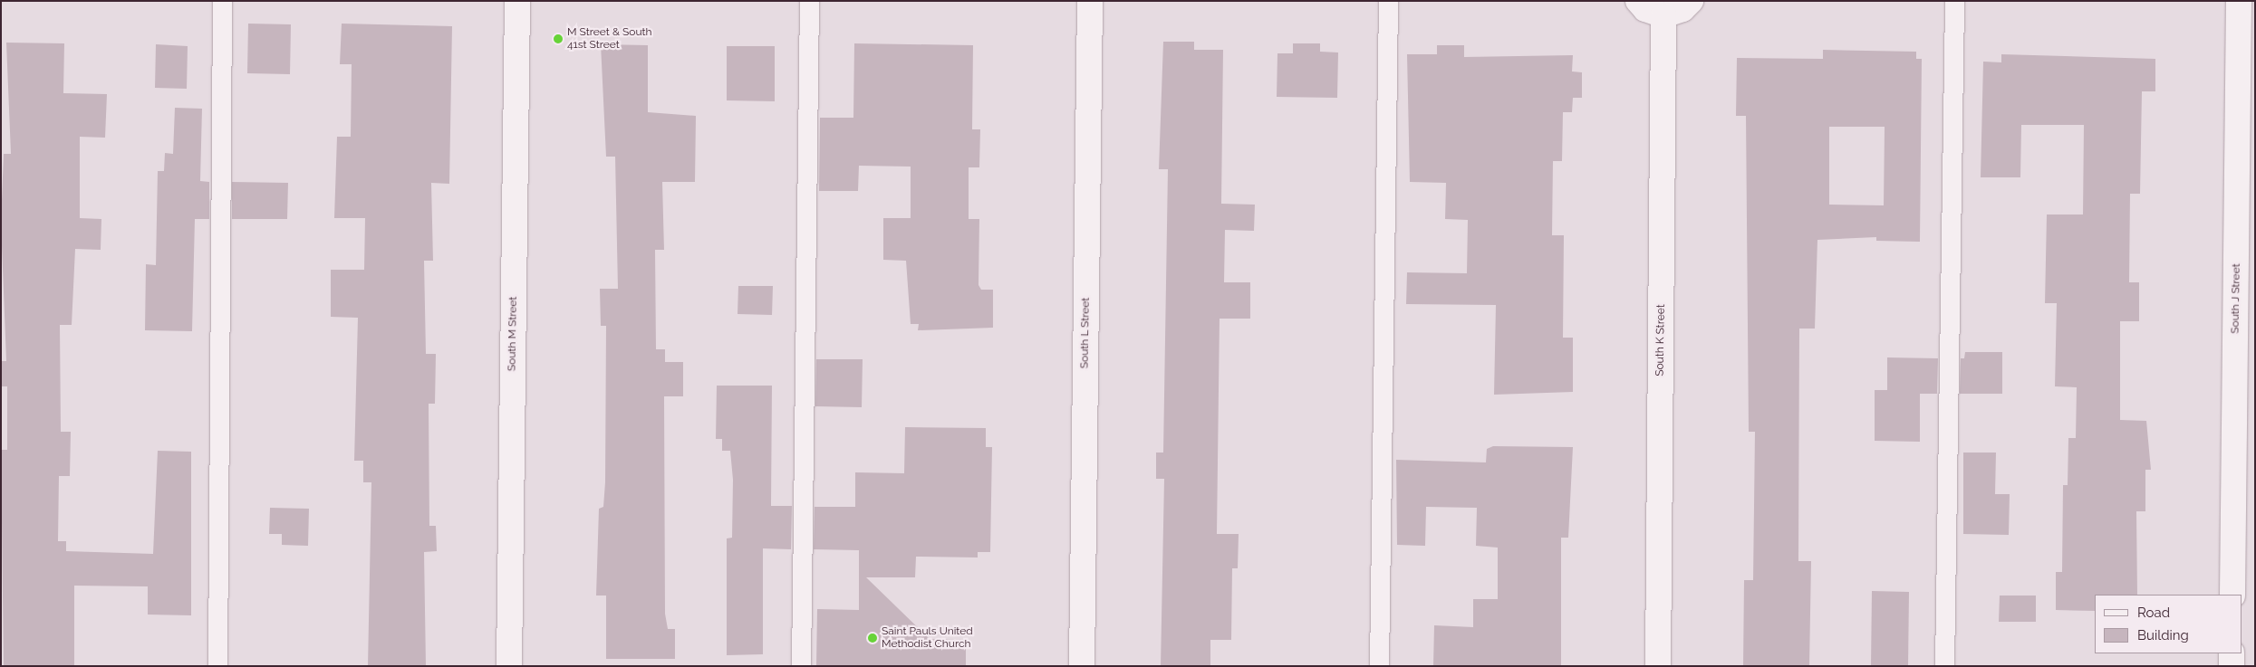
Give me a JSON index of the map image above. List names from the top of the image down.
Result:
{
  "streets": {
    "street": [
      "South J Street",
      "South L Street",
      "South M Street",
      "South K Street"
    ]
  },
  "places": ["M Street & South 41st Street", "Saint Pauls United Methodist Church"],
  "legend": ["Road", "Building"]
}
